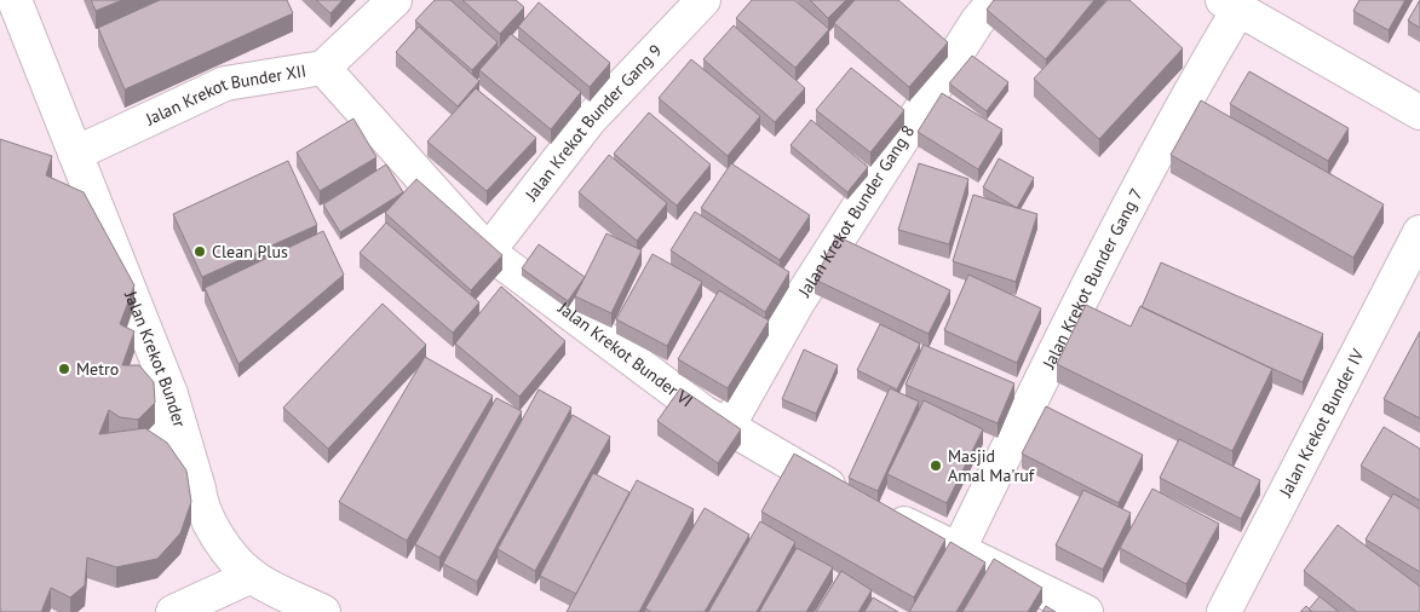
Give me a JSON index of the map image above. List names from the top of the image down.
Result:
{
  "streets": {
    "street": [
      "Jalan Krekot Bunder XII",
      "Jalan Krekot Bunder Gang 9",
      "Jalan Krekot Bunder Gang 8",
      "Jalan Krekot Bunder Gang 7",
      "Jalan Krekot Bunder VI",
      "Jalan Krekot Bunder",
      "Jalan Krekot Bunder IV"
    ]
  },
  "crossings": [
    ["Jalan Krekot Bunder XII", "Jalan Krekot Bunder VI"],
    ["Jalan Krekot Bunder XII", "Jalan Krekot Bunder"],
    ["Jalan Krekot Bunder Gang 9", "Jalan Krekot Bunder VI"],
    ["Jalan Krekot Bunder Gang 8", "Jalan Krekot Bunder VI"],
    ["Jalan Krekot Bunder Gang 7", "Jalan Krekot Bunder VI"]
  ],
  "places": ["Clean Plus", "Metro", "Masjid Amal Ma'ruf"]
}
